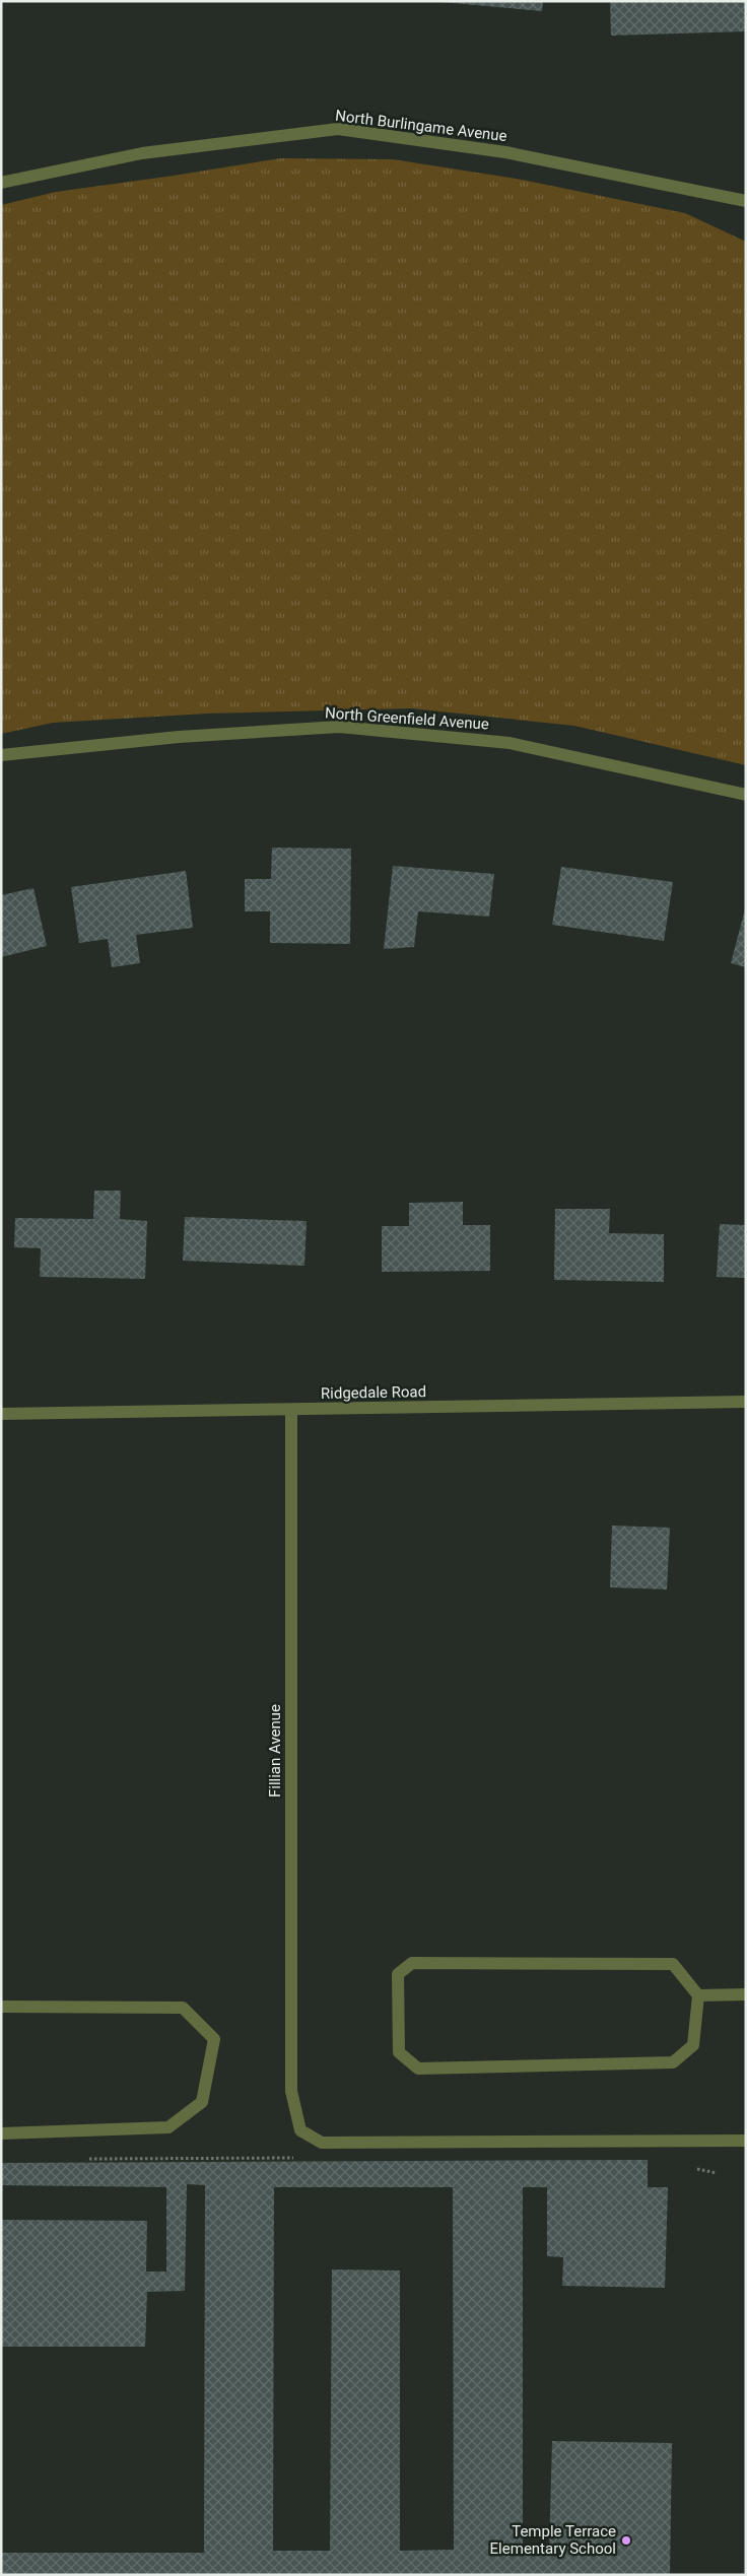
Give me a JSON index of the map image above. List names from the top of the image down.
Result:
{
  "streets": {
    "street": [
      "North Burlingame Avenue",
      "North Greenfield Avenue",
      "Ridgedale Road",
      "Fillian Avenue"
    ]
  },
  "crossings": [
    ["Ridgedale Road", "Fillian Avenue"]
  ],
  "places": ["Temple Terrace Elementary School"]
}
